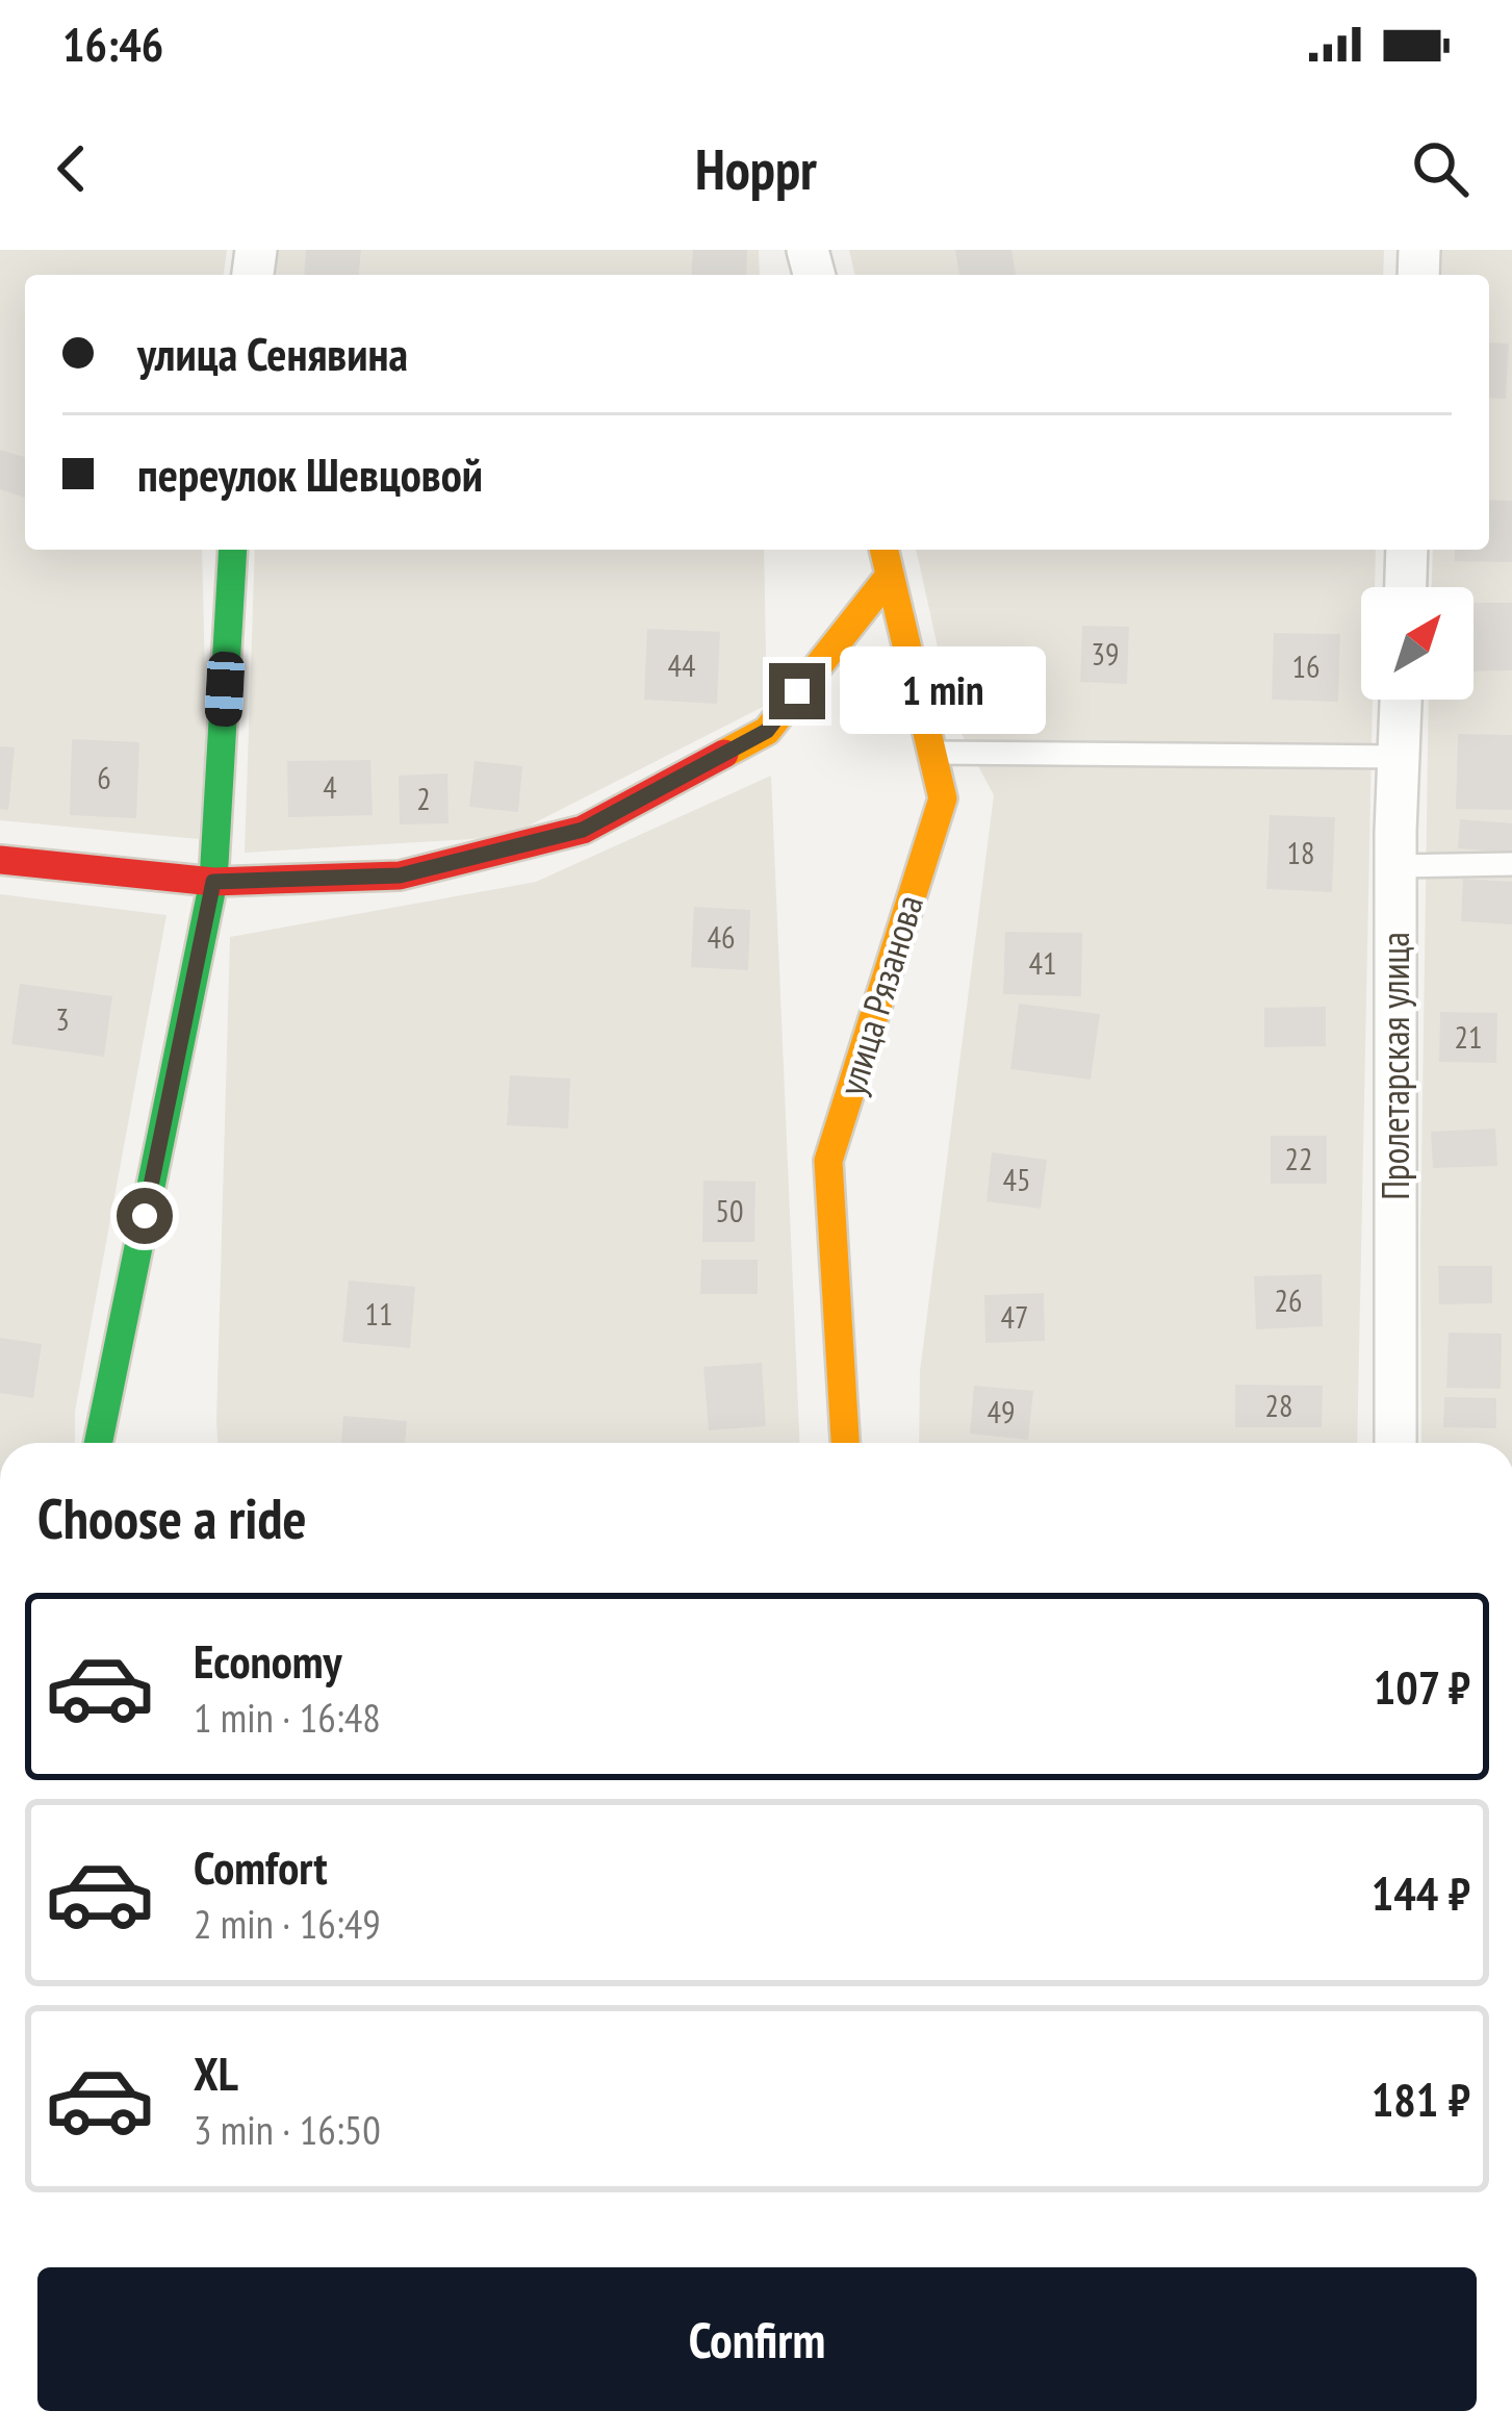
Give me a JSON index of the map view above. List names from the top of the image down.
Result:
{
  "streets": {
    "street": ["улица Рязанова", "Пролетарская улица"]
  },
  "house_numbers": [
    "39",
    "44",
    "16",
    "6",
    "4",
    "2",
    "18",
    "46",
    "41",
    "3",
    "21",
    "22",
    "45",
    "50",
    "26",
    "11",
    "47",
    "28",
    "49"
  ],
  "north": "top right",
  "page": {
    "status": "16:46",
    "header": "Hoppr",
    "banner": ["улица Сенявина", "переулок Шевцовой"],
    "bubble": "1 min",
    "heading": "Choose a ride",
    "list": [
      {
        "name": "Economy",
        "note": "1 min · 16:48",
        "value": "107 ₽"
      },
      {
        "name": "Comfort",
        "note": "2 min · 16:49",
        "value": "144 ₽"
      },
      {
        "name": "XL",
        "note": "3 min · 16:50",
        "value": "181 ₽"
      }
    ],
    "buttons": "Confirm"
  }
}
